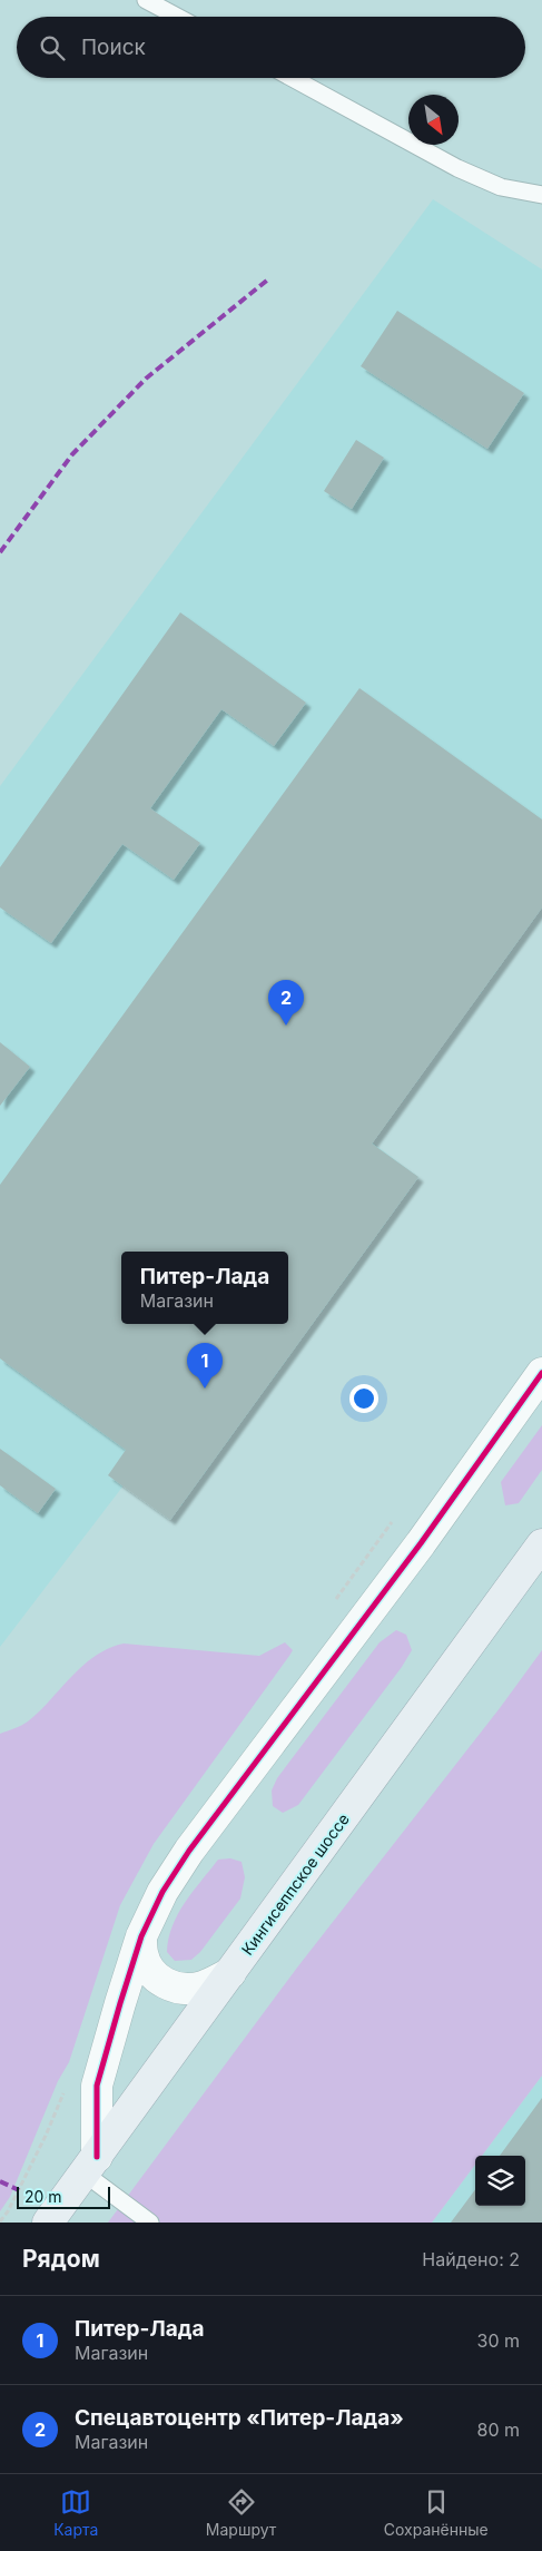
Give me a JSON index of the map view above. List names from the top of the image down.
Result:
{
  "streets": {
    "main road": ["Кингисеппское шоссе"]
  },
  "scale_bar": "20 m",
  "north": "bottom right",
  "page": {
    "search": "Поиск",
    "pins": ["2", "1"],
    "popup": ["Питер-Лада", "Магазин"],
    "scale": "20 m",
    "heading": ["Рядом", "Найдено: 2"],
    "list": [
      {
        "mark": "1",
        "name": "Питер-Лада",
        "note": "Магазин",
        "value": "30 m"
      },
      {
        "mark": "2",
        "name": "Спецавтоцентр «Питер-Лада»",
        "note": "Магазин",
        "value": "80 m"
      }
    ],
    "nav": ["Карта", "Маршрут", "Сохранённые"]
  }
}
